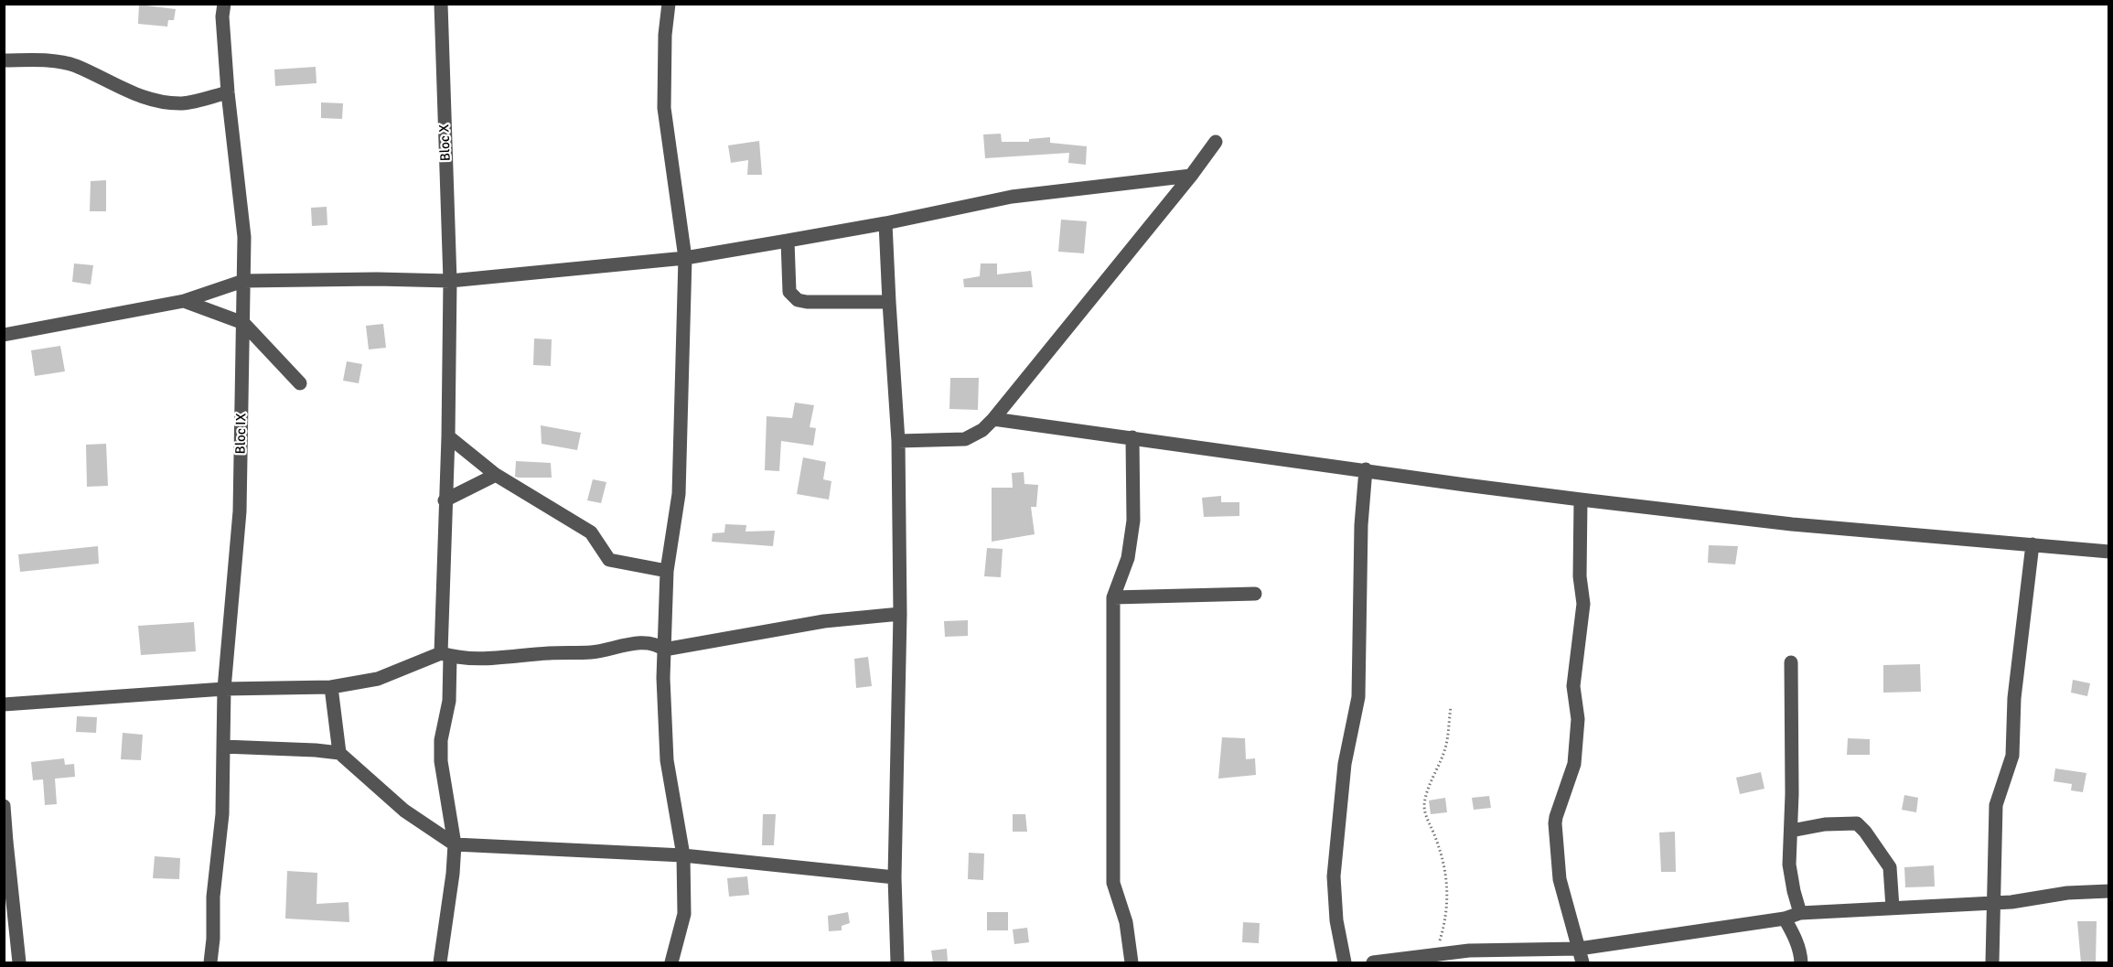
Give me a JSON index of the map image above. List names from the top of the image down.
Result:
{
  "streets": {
    "street": ["Bloc X", "Bloc IX"]
  }
}
